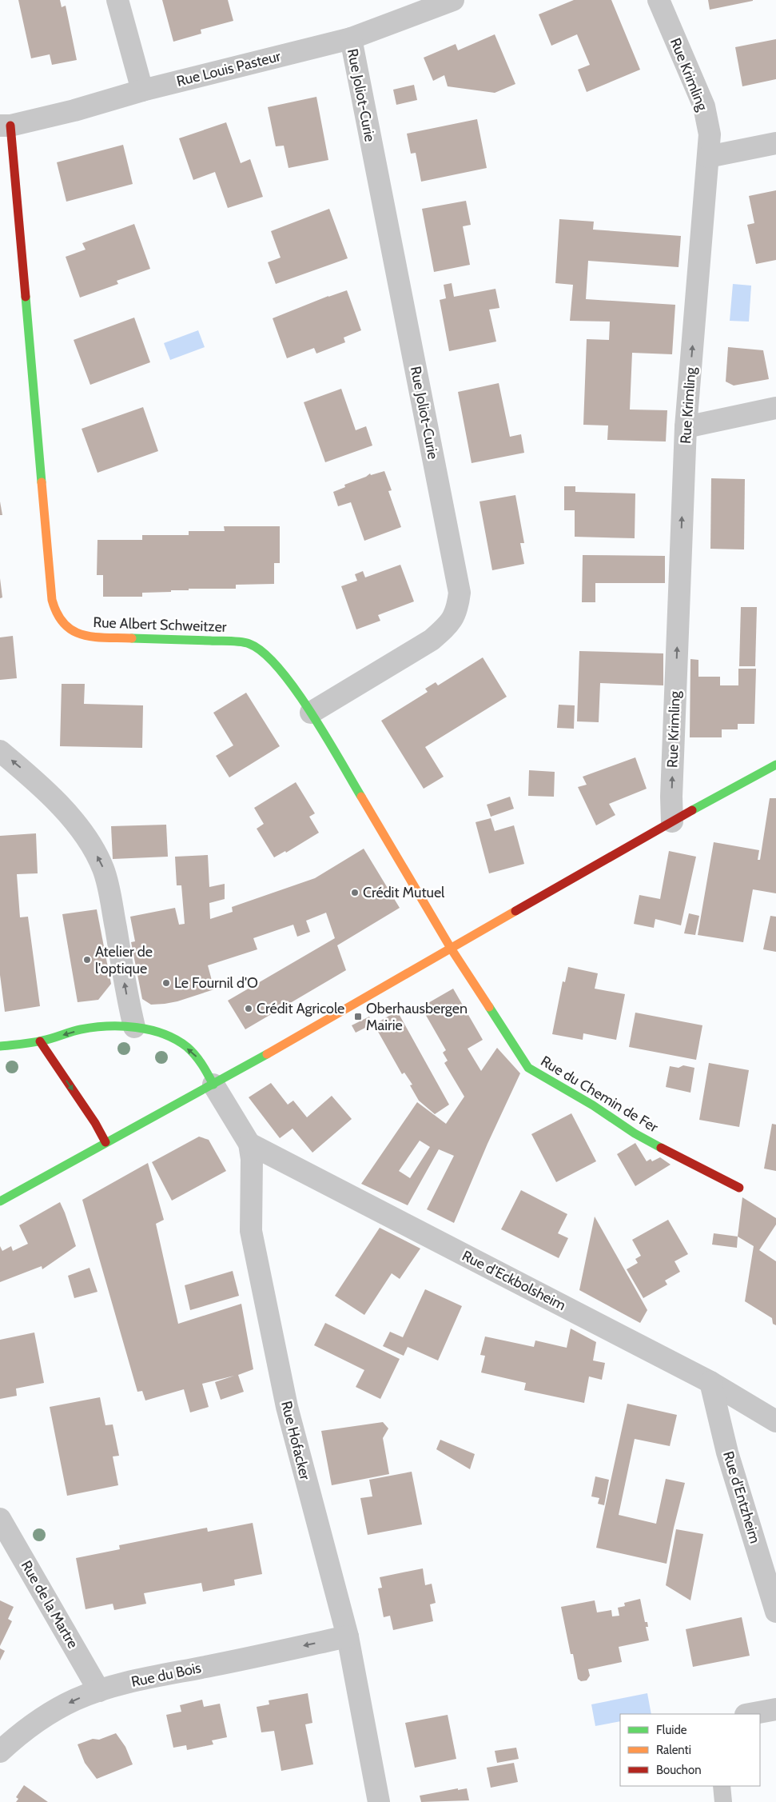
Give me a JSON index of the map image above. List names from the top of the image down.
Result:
{
  "streets": {
    "street": [
      "Rue Louis Pasteur",
      "Rue Krimling",
      "Rue Joliot-Curie",
      "Rue Albert Schweitzer",
      "Rue du Chemin de Fer",
      "Rue d'Eckbolsheim",
      "Rue Hofacker",
      "Rue d'Entzheim",
      "Rue de la Martre",
      "Rue du Bois"
    ]
  },
  "crossings": [
    ["Rue Louis Pasteur", "Rue Joliot-Curie"],
    ["Rue Louis Pasteur", "Rue Albert Schweitzer"],
    ["Rue Joliot-Curie", "Rue Albert Schweitzer"],
    ["Rue Albert Schweitzer", "Rue du Chemin de Fer"],
    ["Rue d'Eckbolsheim", "Rue Hofacker"],
    ["Rue d'Eckbolsheim", "Rue d'Entzheim"],
    ["Rue Hofacker", "Rue du Bois"],
    ["Rue de la Martre", "Rue du Bois"]
  ],
  "one_way": ["Rue Krimling", "Rue du Bois"],
  "places": {
    "other": [
      "Crédit Mutuel",
      "Atelier de l'optique",
      "Le Fournil d'O",
      "Crédit Agricole"
    ],
    "transit": ["Oberhausbergen Mairie"]
  },
  "legend": ["Fluide", "Ralenti", "Bouchon"]
}
